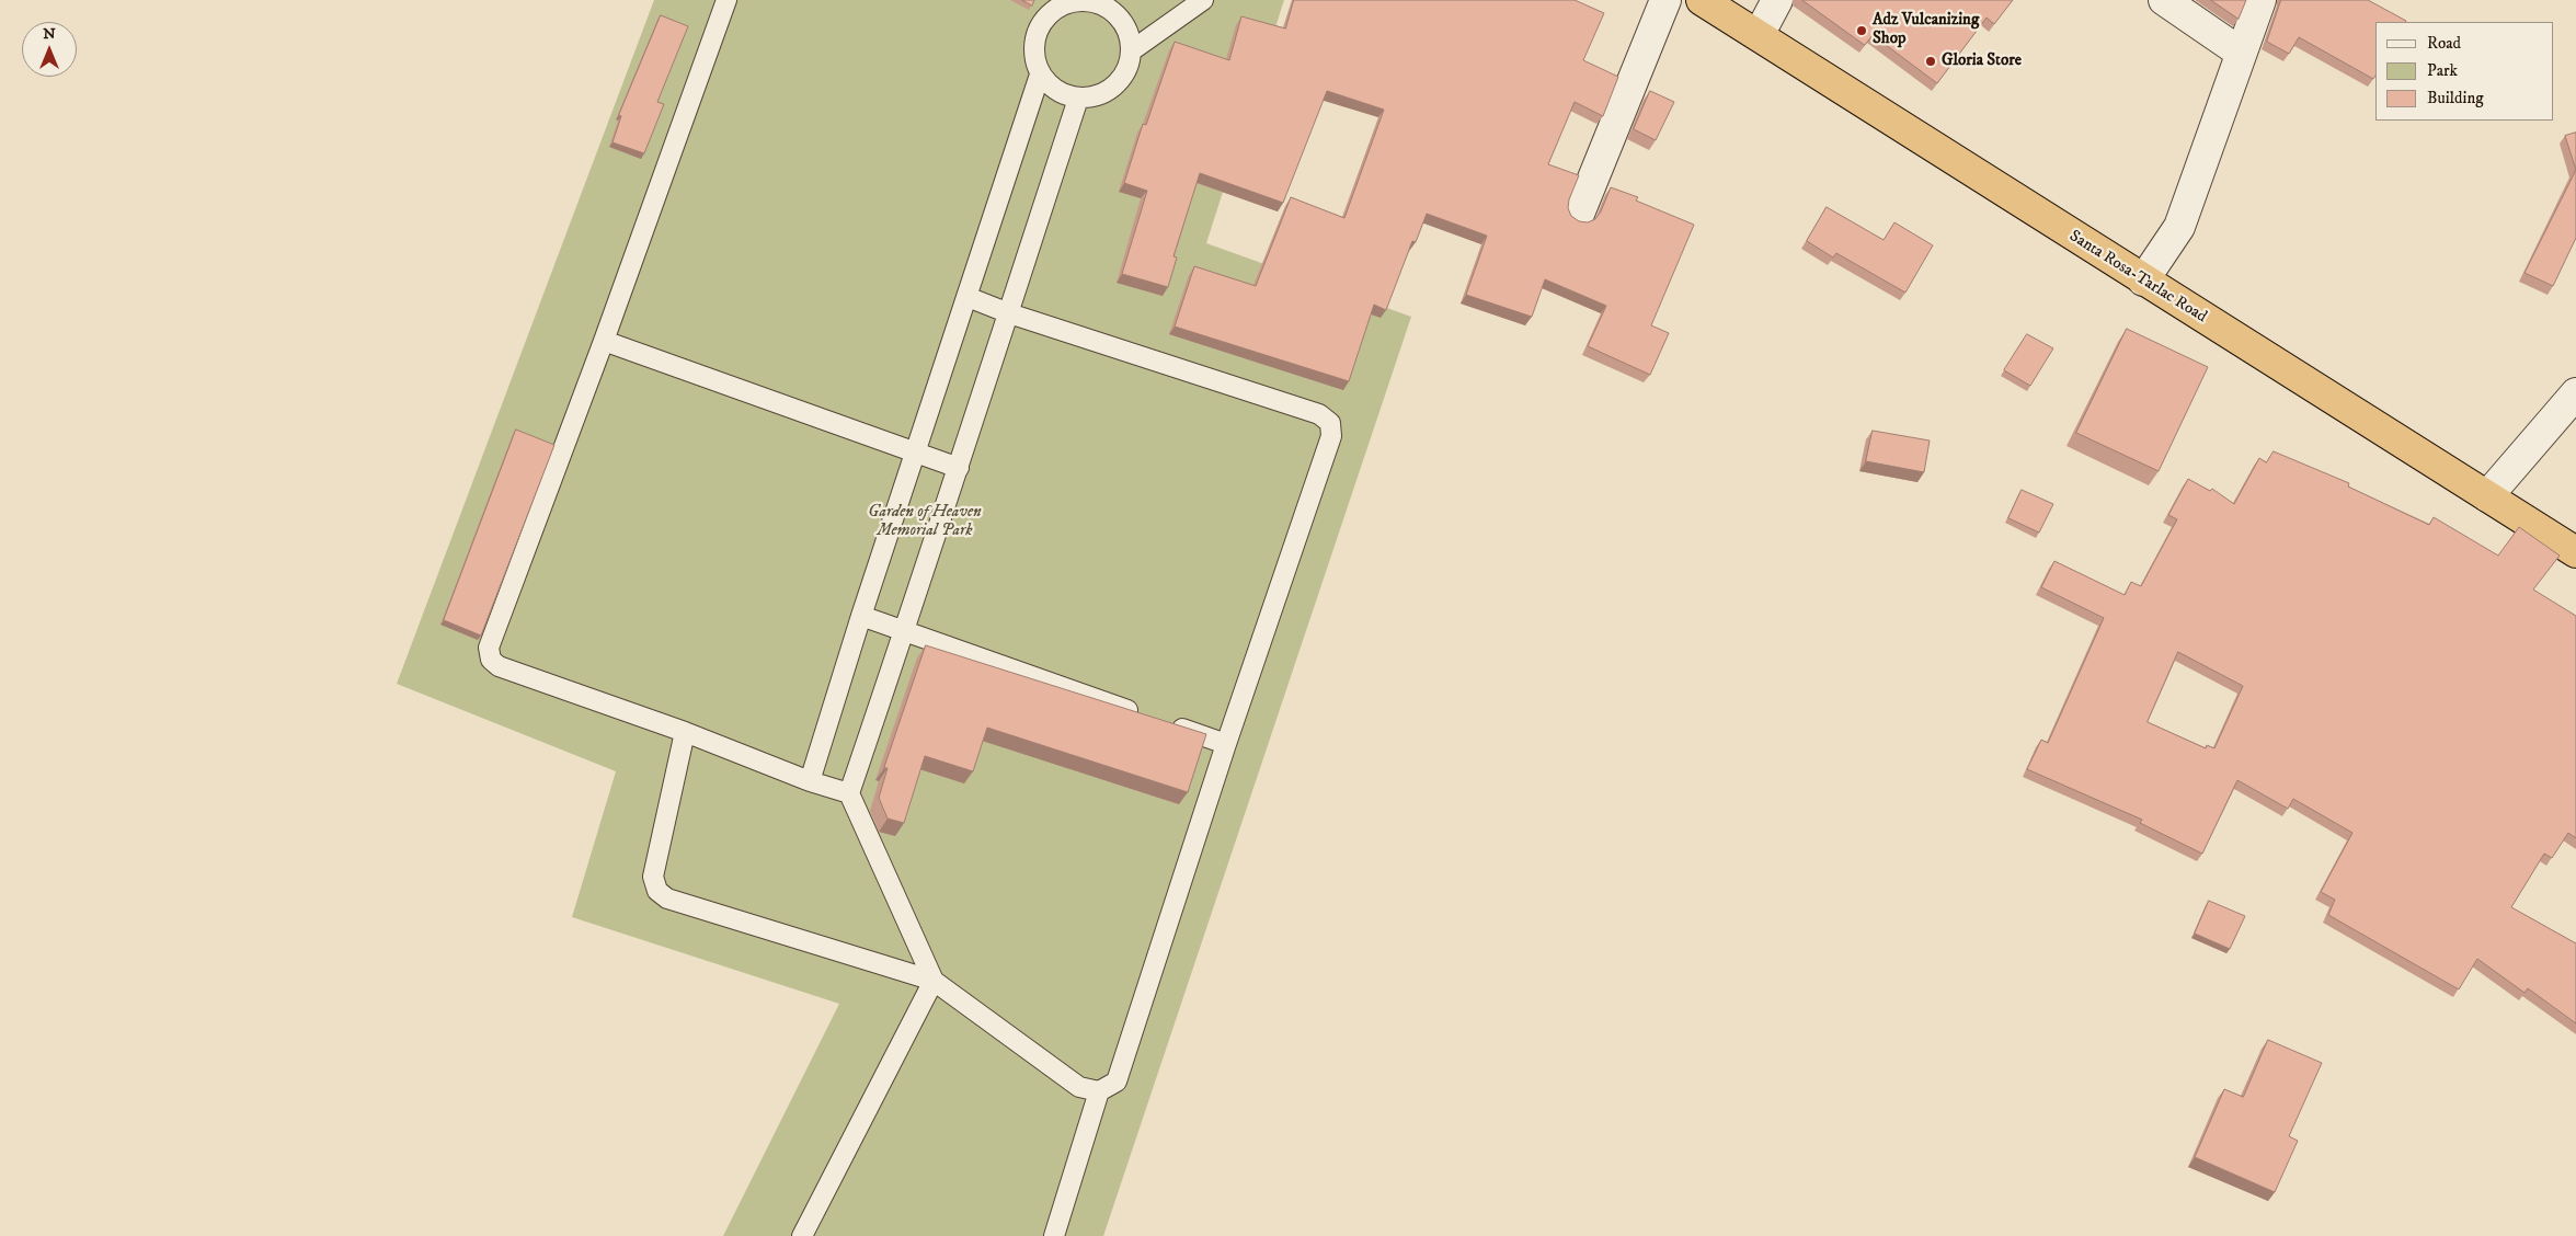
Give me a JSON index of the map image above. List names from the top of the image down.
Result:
{
  "streets": {
    "highway": ["Santa Rosa-Tarlac Road"]
  },
  "parks": ["Garden of Heaven Memorial Park"],
  "places": ["Adz Vulcanizing Shop", "Gloria Store"],
  "legend": ["Road", "Park", "Building"],
  "north": "top"
}
